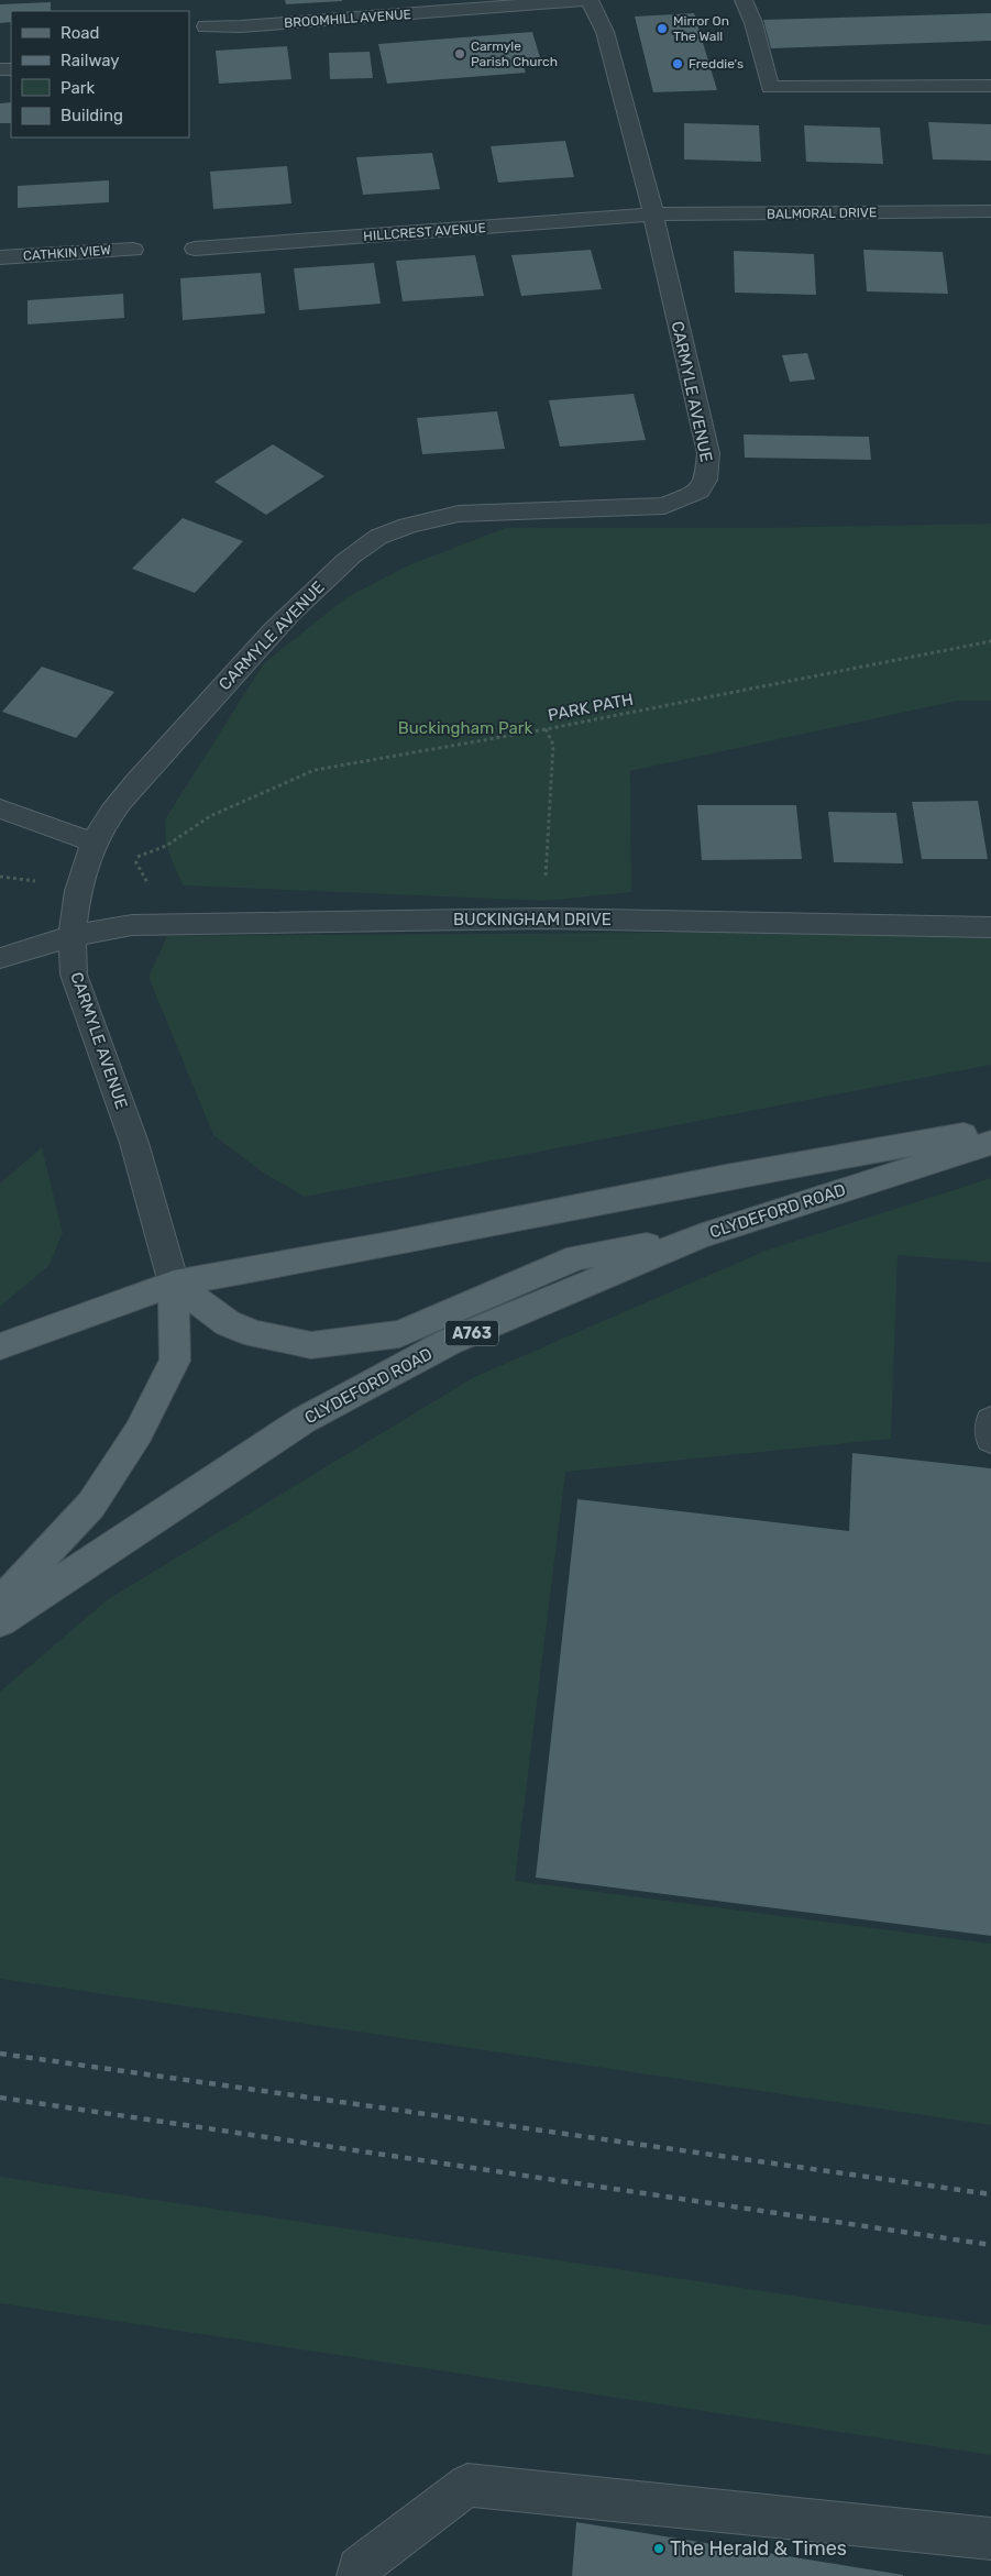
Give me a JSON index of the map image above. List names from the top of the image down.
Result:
{
  "streets": {
    "main road": ["CLYDEFORD ROAD", "A763"],
    "street": [
      "BROOMHILL AVENUE",
      "BALMORAL DRIVE",
      "HILLCREST AVENUE",
      "CATHKIN VIEW",
      "CARMYLE AVENUE",
      "BUCKINGHAM DRIVE"
    ],
    "path": ["PARK PATH"]
  },
  "crossings": [
    ["BROOMHILL AVENUE", "CARMYLE AVENUE"],
    ["BALMORAL DRIVE", "HILLCREST AVENUE"],
    ["BALMORAL DRIVE", "CARMYLE AVENUE"],
    ["HILLCREST AVENUE", "CARMYLE AVENUE"],
    ["CARMYLE AVENUE", "BUCKINGHAM DRIVE"],
    ["CARMYLE AVENUE", "CLYDEFORD ROAD"],
    ["PARK PATH", "BUCKINGHAM DRIVE"]
  ],
  "parks": ["Buckingham Park"],
  "places": [
    "Mirror On The Wall",
    "Carmyle Parish Church",
    "Freddie's",
    "The Herald & Times"
  ],
  "legend": [
    "Road",
    "Railway",
    "Park",
    "Building"
  ]
}
